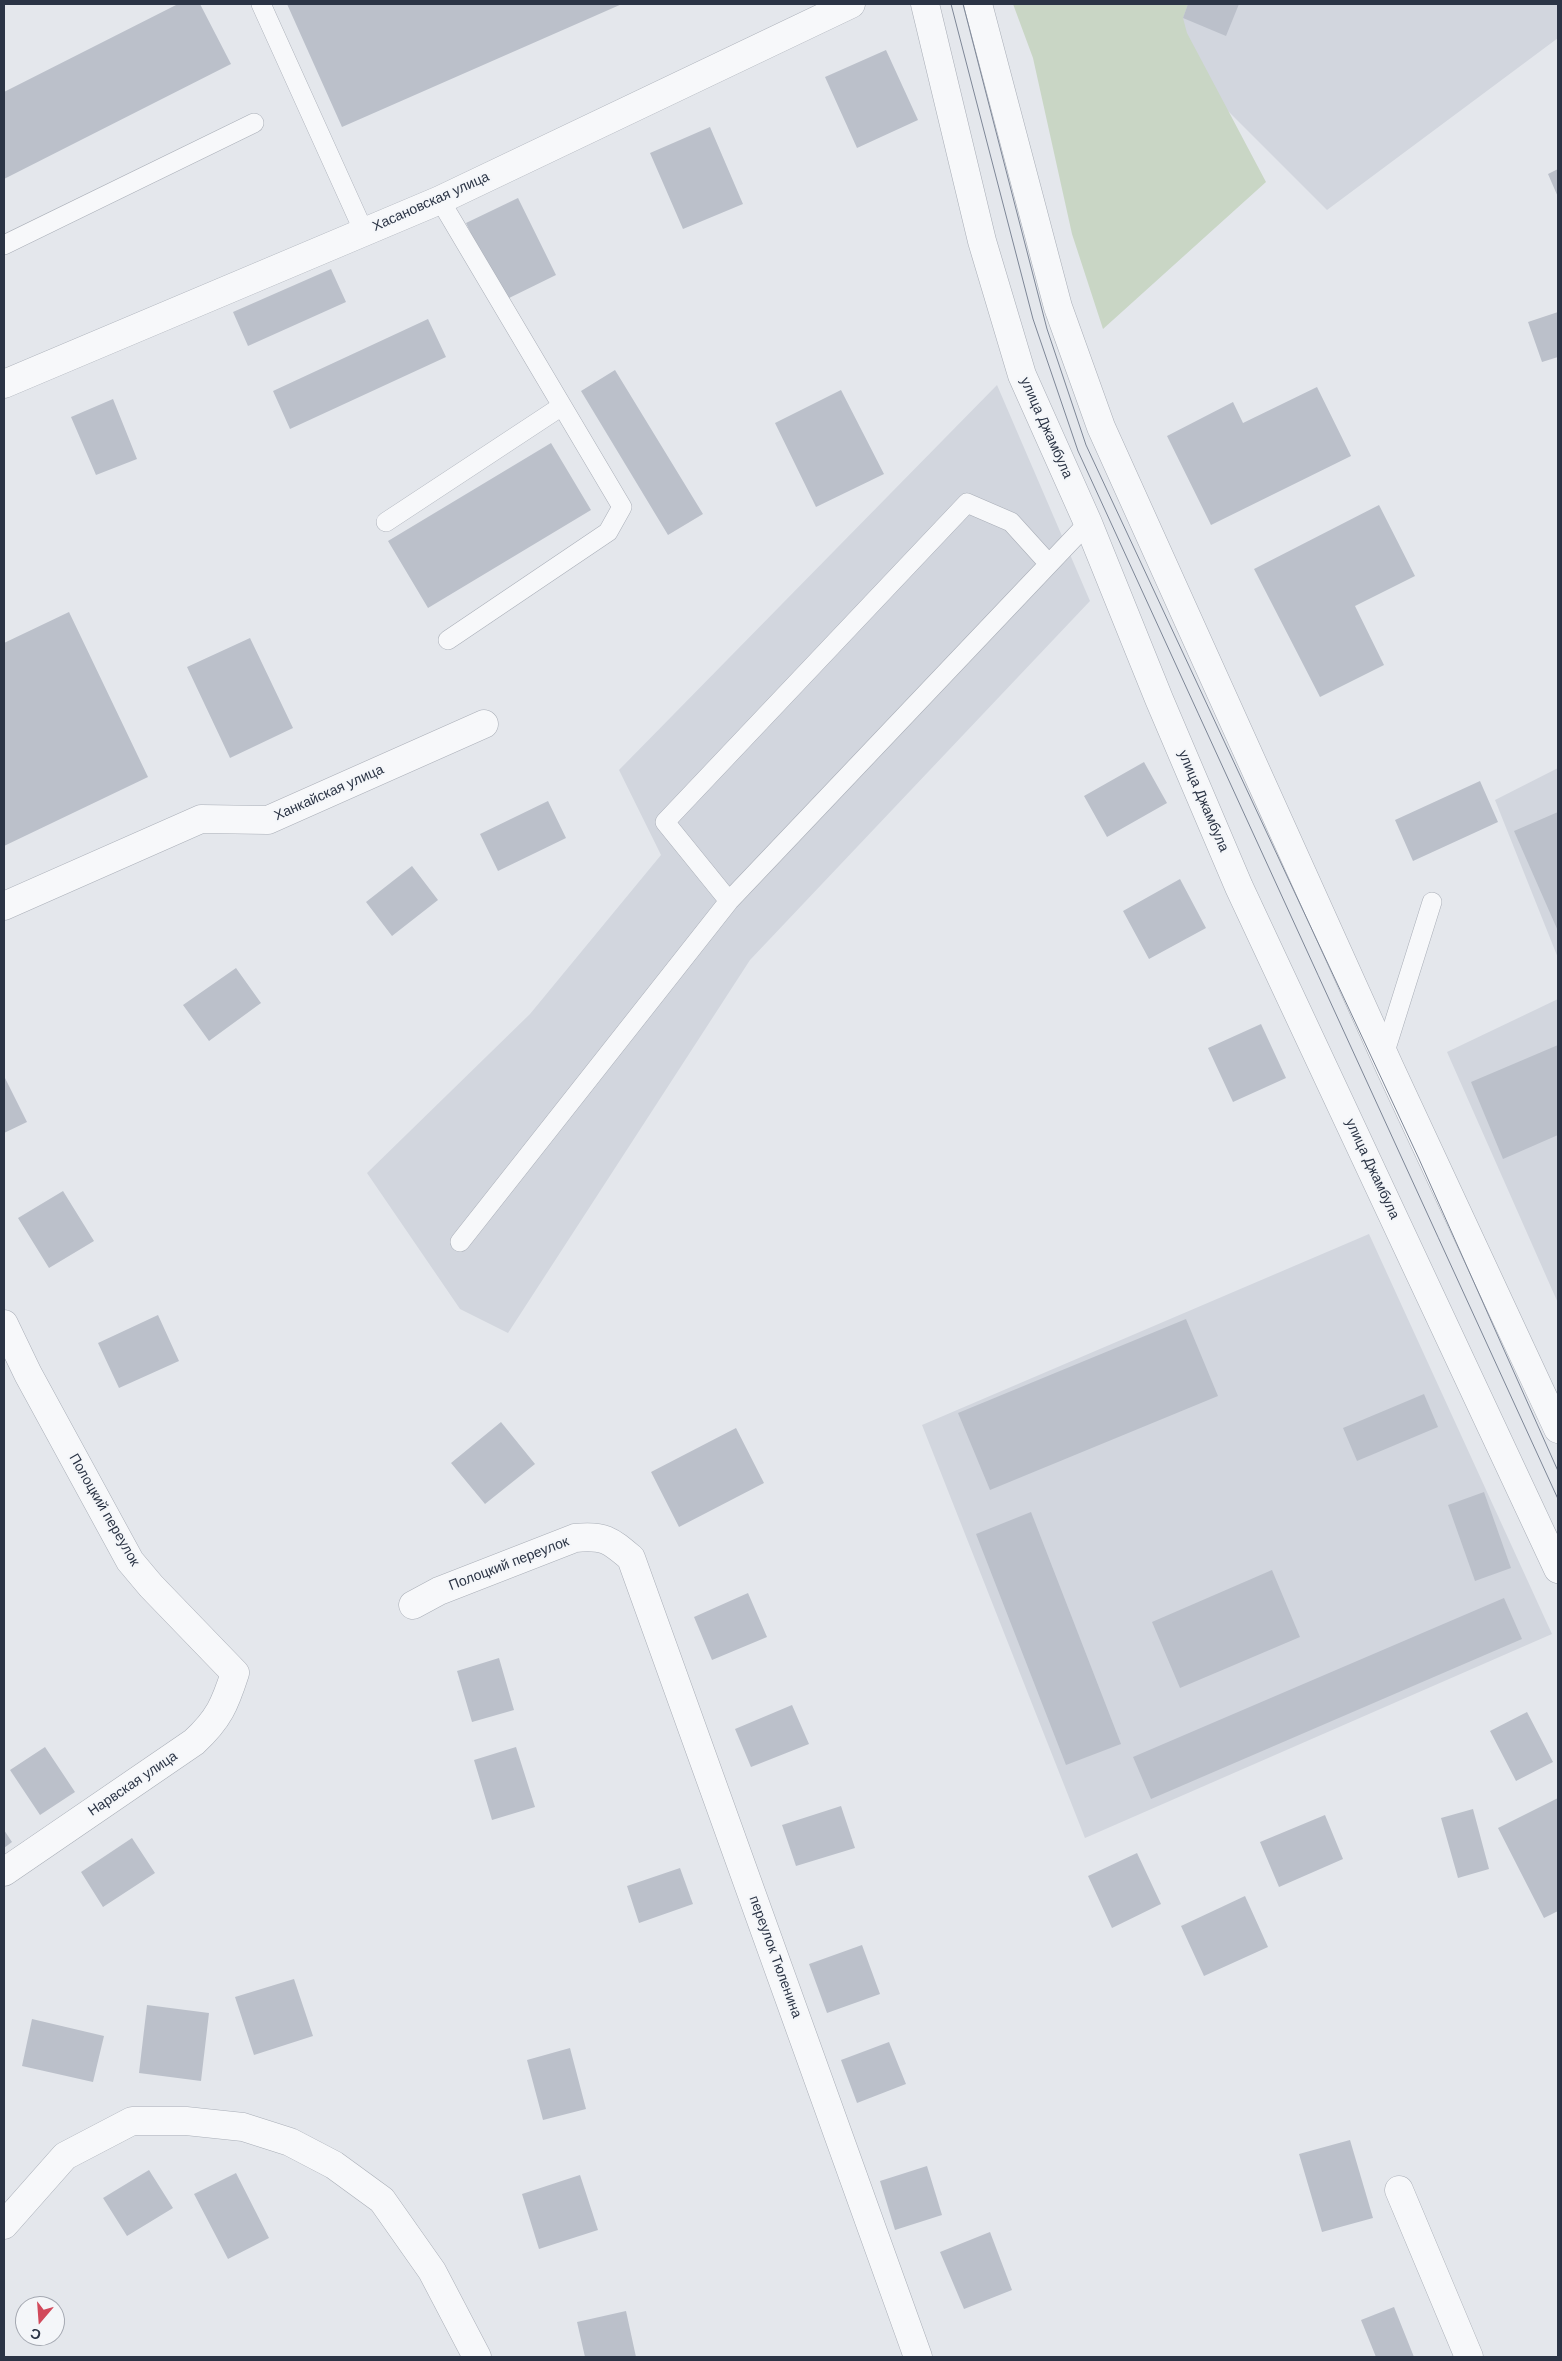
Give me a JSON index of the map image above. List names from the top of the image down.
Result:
{
  "streets": {
    "street": [
      "Хасановская улица",
      "улица Джамбула",
      "Ханкайская улица",
      "Полоцкий переулок",
      "Нарвская улица",
      "переулок Тюленина"
    ]
  },
  "crossings": [
    ["Полоцкий переулок", "Нарвская улица"],
    ["Полоцкий переулок", "переулок Тюленина"]
  ],
  "north": "bottom"
}
